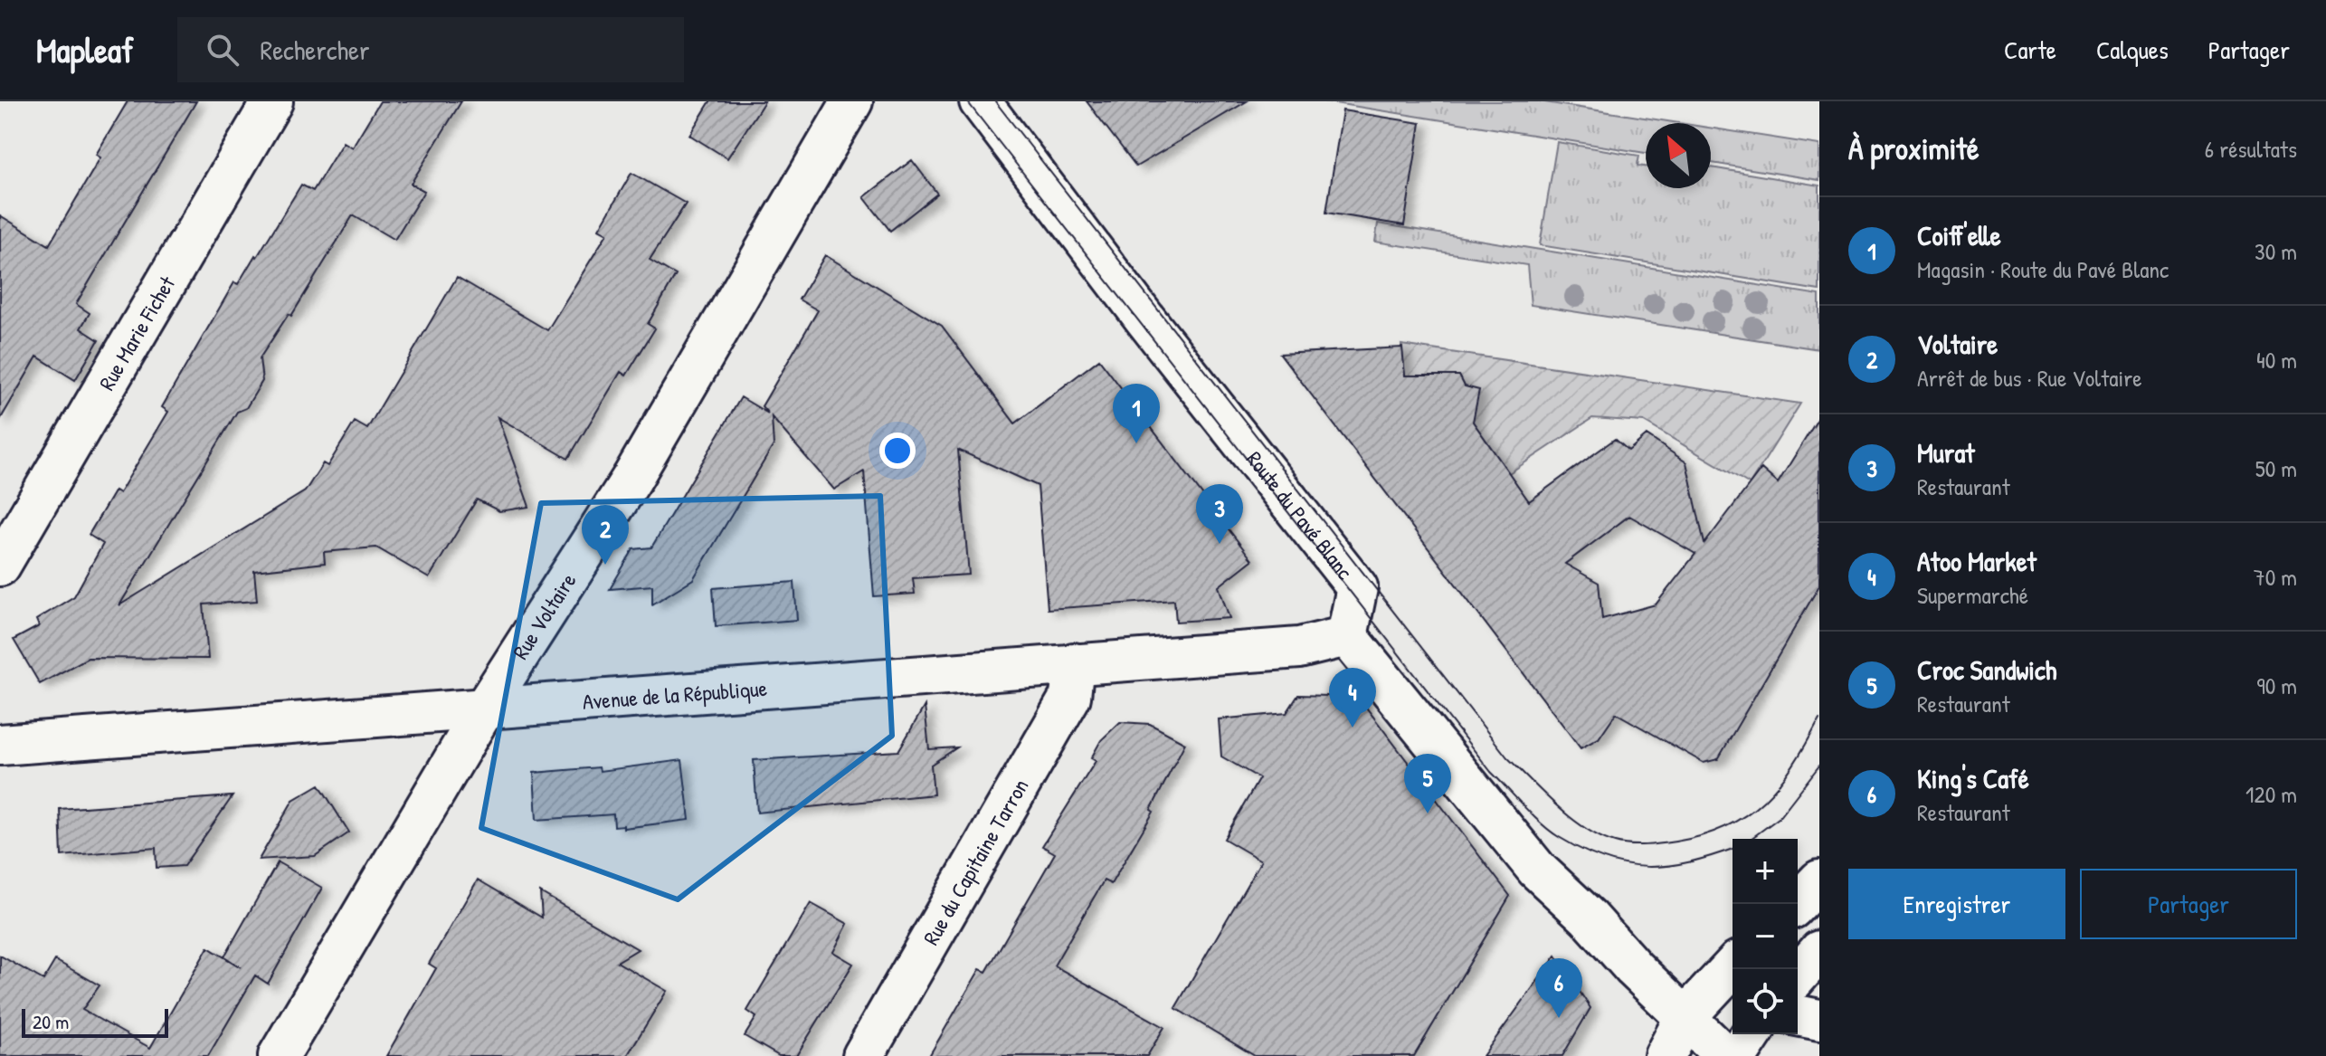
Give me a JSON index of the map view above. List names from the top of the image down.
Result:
{
  "streets": {
    "street": [
      "Rue Marie Fichet",
      "Route du Pavé Blanc",
      "Rue Voltaire",
      "Avenue de la République",
      "Rue du Capitaine Tarron"
    ]
  },
  "crossings": [
    ["Route du Pavé Blanc", "Avenue de la République"],
    ["Rue Voltaire", "Avenue de la République"],
    ["Avenue de la République", "Rue du Capitaine Tarron"]
  ],
  "scale_bar": "20 m",
  "north": "top left",
  "page": {
    "header": "Mapleaf",
    "search": "Rechercher",
    "nav": ["Carte", "Calques", "Partager"],
    "heading": ["À proximité", "6 résultats"],
    "list": [
      {
        "mark": "1",
        "name": "Coiff'elle",
        "note": "Magasin · Route du Pavé Blanc",
        "value": "30 m"
      },
      {
        "mark": "2",
        "name": "Voltaire",
        "note": "Arrêt de bus · Rue Voltaire",
        "value": "40 m"
      },
      {
        "mark": "3",
        "name": "Murat",
        "note": "Restaurant",
        "value": "50 m"
      },
      {
        "mark": "4",
        "name": "Atoo Market",
        "note": "Supermarché",
        "value": "70 m"
      },
      {
        "mark": "5",
        "name": "Croc Sandwich",
        "note": "Restaurant",
        "value": "90 m"
      },
      {
        "mark": "6",
        "name": "King's Café",
        "note": "Restaurant",
        "value": "120 m"
      }
    ],
    "pins": [
      "1",
      "3",
      "2",
      "4",
      "5",
      "6"
    ],
    "map_buttons": ["+", "−"],
    "buttons": ["Enregistrer", "Partager"],
    "scale": "20 m"
  }
}
